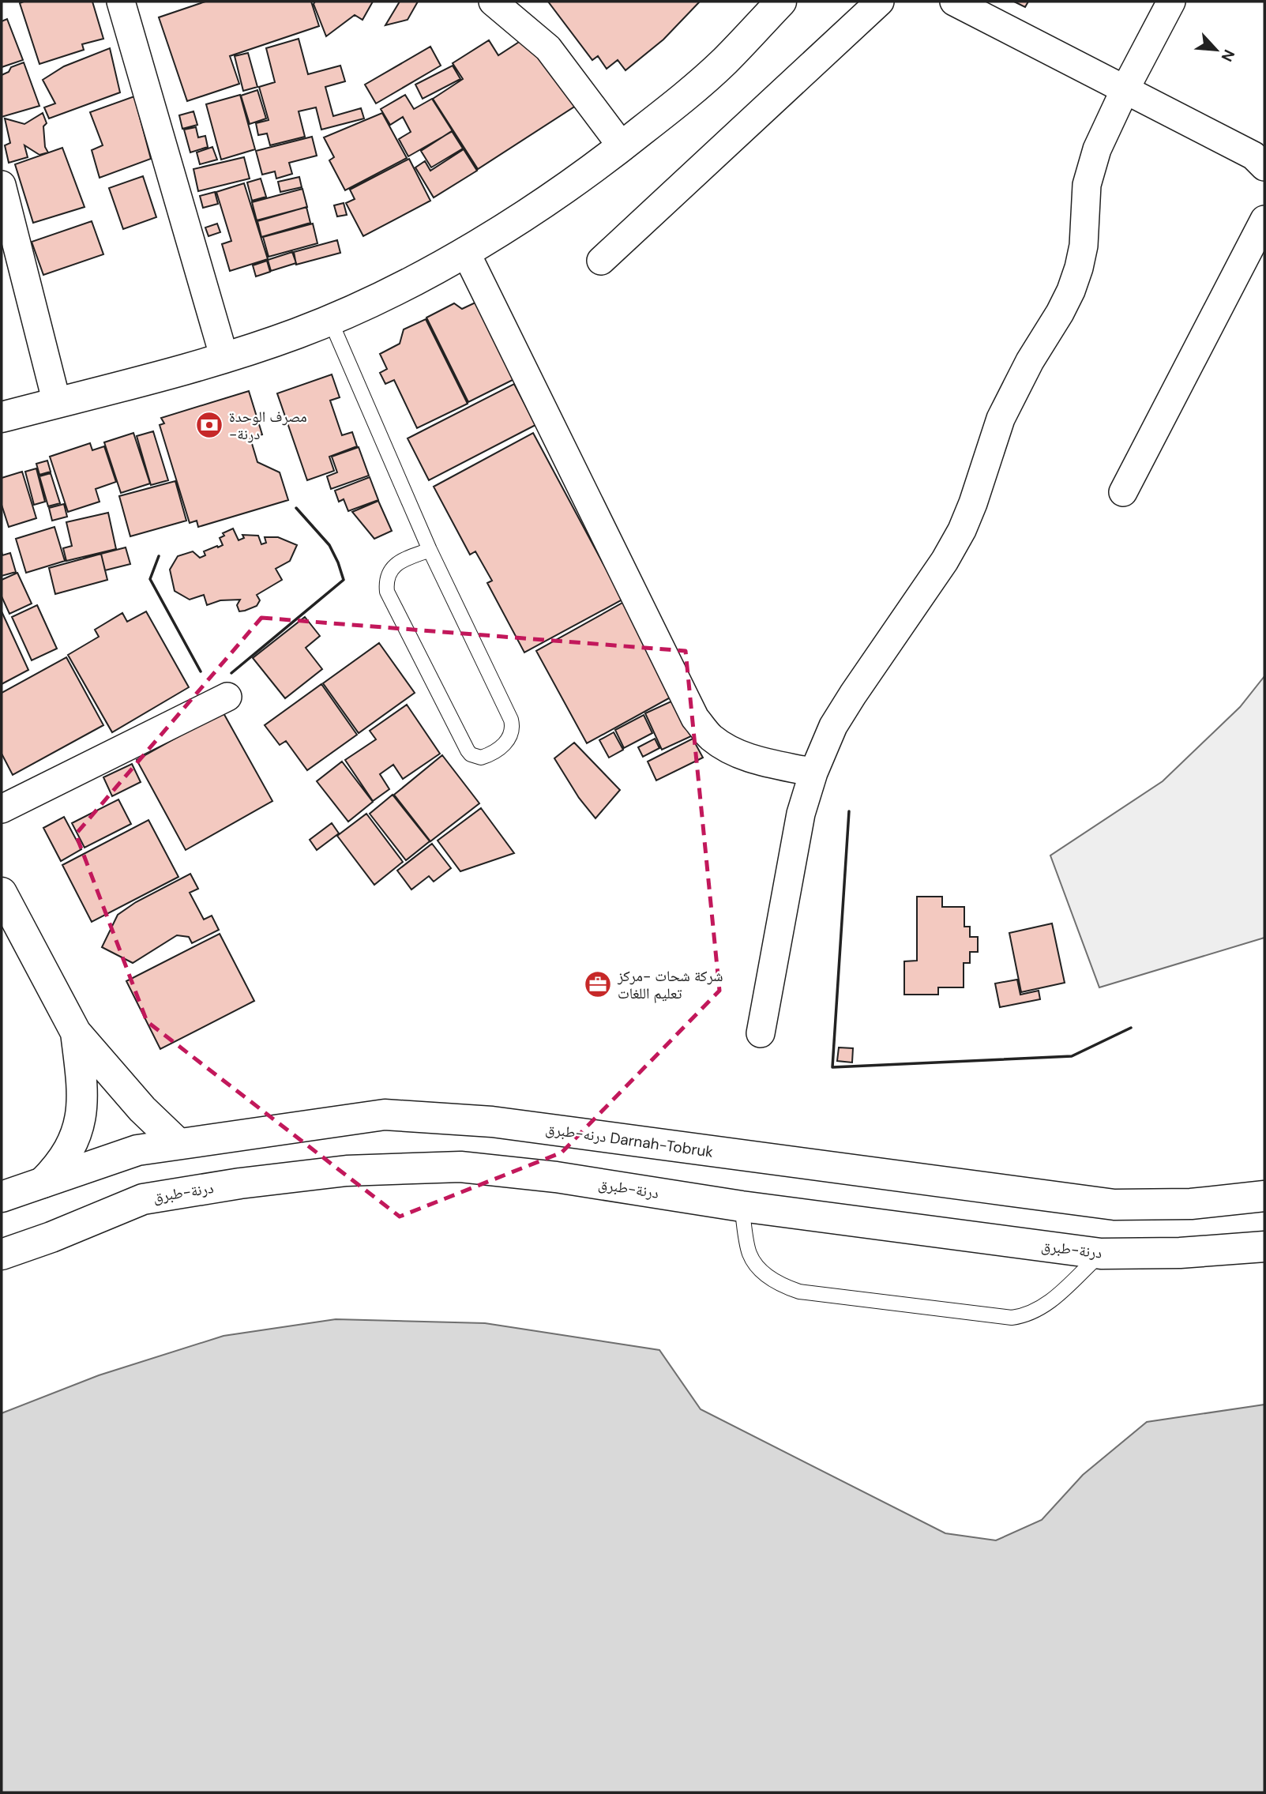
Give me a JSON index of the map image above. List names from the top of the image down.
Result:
{
  "streets": {
    "main road": ["درنه-طبرق Darnah-Tobruk", "درنة-طبرق"]
  },
  "places": {
    "bank": ["مصرف الوحدة -درنة"],
    "office": ["شركة شحات -مركز تعليم اللغات"]
  },
  "north": "bottom right"
}
